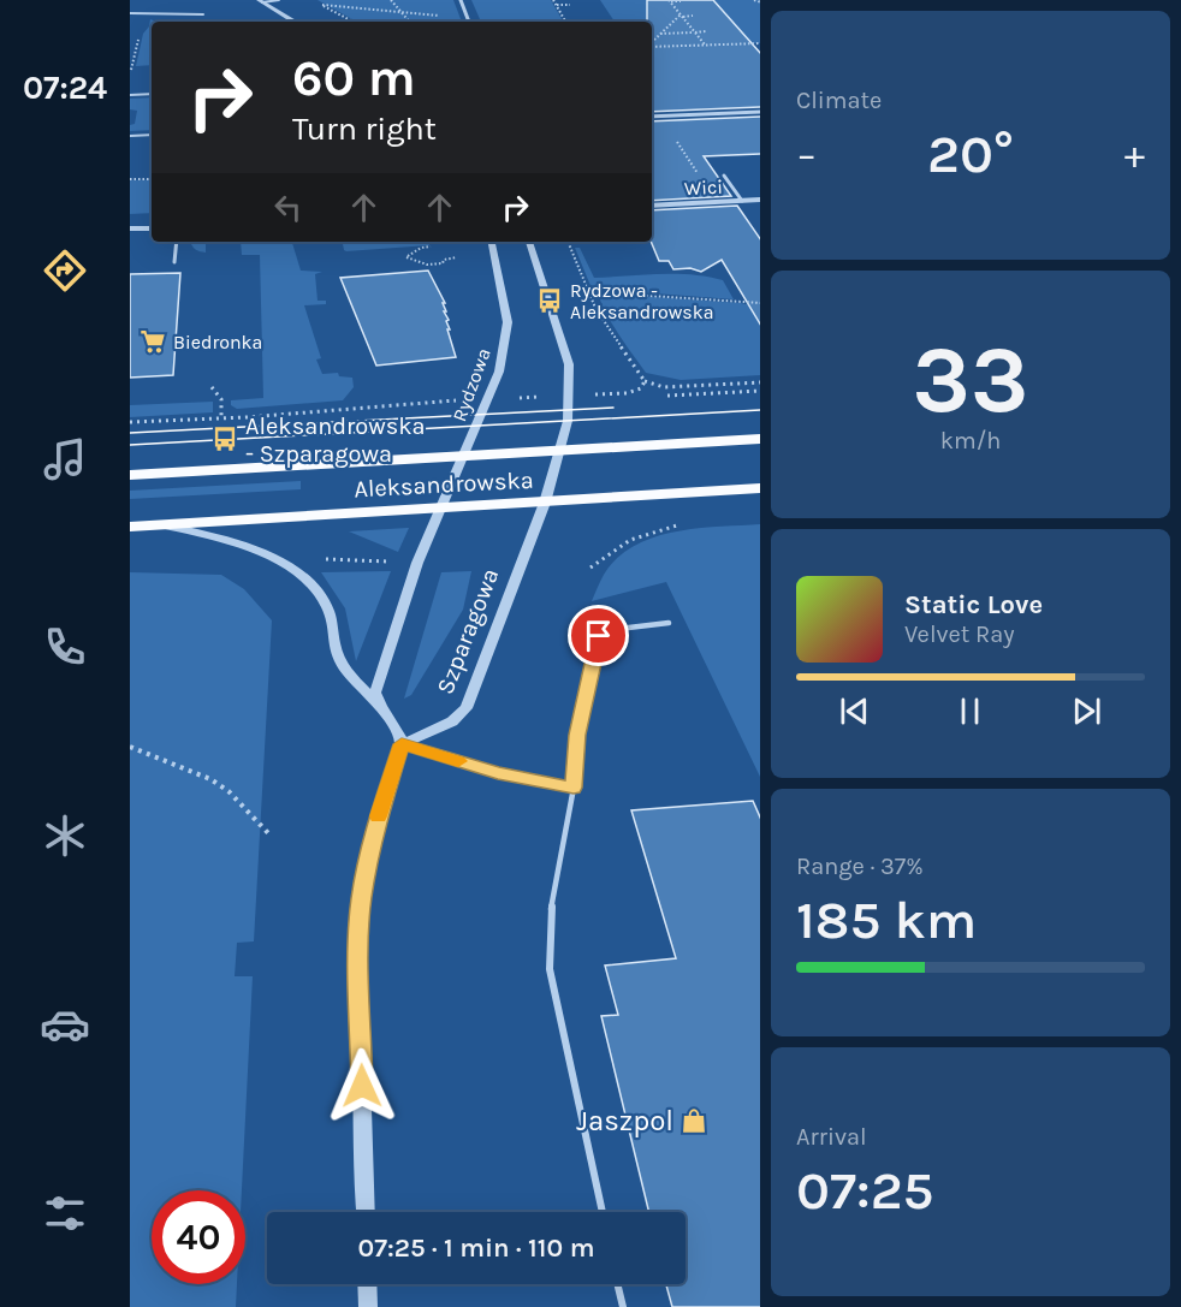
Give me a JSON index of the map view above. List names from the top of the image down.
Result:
{
  "streets": {
    "main road": ["Aleksandrowska"],
    "street": ["Wici", "Rydzowa", "Szparagowa"]
  },
  "crossings": [
    ["Rydzowa", "Aleksandrowska"],
    ["Aleksandrowska", "Szparagowa"]
  ],
  "places": {
    "bus stop": ["Rydzowa - Aleksandrowska", "Aleksandrowska - Szparagowa"],
    "supermarket": ["Biedronka"],
    "shop": ["Jaszpol"]
  },
  "page": {
    "tabs": "07:24",
    "tile": [
      "Climate",
      ["33", "km/h"],
      ["Range · 37%", "185 km"],
      ["Arrival", "07:25"]
    ],
    "turn": ["60 m", "Turn right"],
    "heat": ["−", "20°", "+"],
    "song": ["Static Love", "Velvet Ray"],
    "limit": "40",
    "trip": "07:25 · 1 min · 110 m"
  }
}
